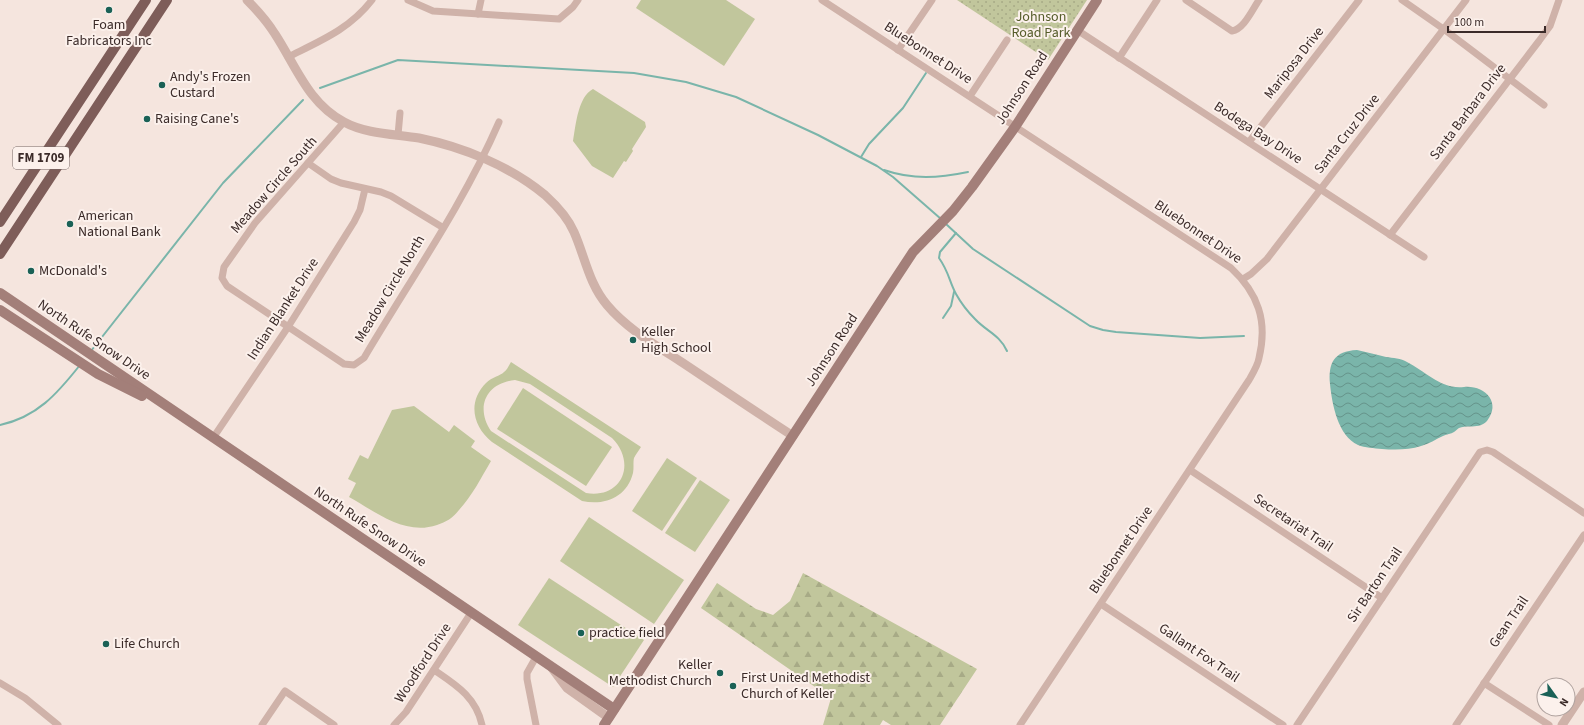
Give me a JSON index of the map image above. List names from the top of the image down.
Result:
{
  "streets": {
    "main road": ["Johnson Road", "FM 1709", "North Rufe Snow Drive"],
    "street": [
      "Bluebonnet Drive",
      "Mariposa Drive",
      "Santa Barbara Drive",
      "Bodega Bay Drive",
      "Santa Cruz Drive",
      "Meadow Circle South",
      "Meadow Circle North",
      "Indian Blanket Drive",
      "Secretariat Trail",
      "Sir Barton Trail",
      "Gean Trail",
      "Gallant Fox Trail",
      "Woodford Drive"
    ]
  },
  "crossings": [
    ["Bluebonnet Drive", "Johnson Road"],
    ["Bluebonnet Drive", "Santa Cruz Drive"],
    ["Bluebonnet Drive", "Secretariat Trail"],
    ["Bluebonnet Drive", "Gallant Fox Trail"],
    ["Mariposa Drive", "Bodega Bay Drive"],
    ["Johnson Road", "Bodega Bay Drive"],
    ["Johnson Road", "North Rufe Snow Drive"],
    ["Santa Barbara Drive", "Bodega Bay Drive"],
    ["Bodega Bay Drive", "Santa Cruz Drive"],
    ["Meadow Circle South", "Meadow Circle North"],
    ["Meadow Circle South", "Indian Blanket Drive"],
    ["Meadow Circle North", "Indian Blanket Drive"],
    ["Indian Blanket Drive", "North Rufe Snow Drive"],
    ["North Rufe Snow Drive", "Woodford Drive"],
    ["Secretariat Trail", "Sir Barton Trail"]
  ],
  "parks": ["Johnson Road Park"],
  "places": [
    "Foam Fabricators Inc",
    "Andy's Frozen Custard",
    "Raising Cane's",
    "American National Bank",
    "McDonald's",
    "Keller High School",
    "practice field",
    "Life Church",
    "Keller Methodist Church",
    "First United Methodist Church of Keller"
  ],
  "scale_bar": "100 m",
  "north": "bottom right"
}
